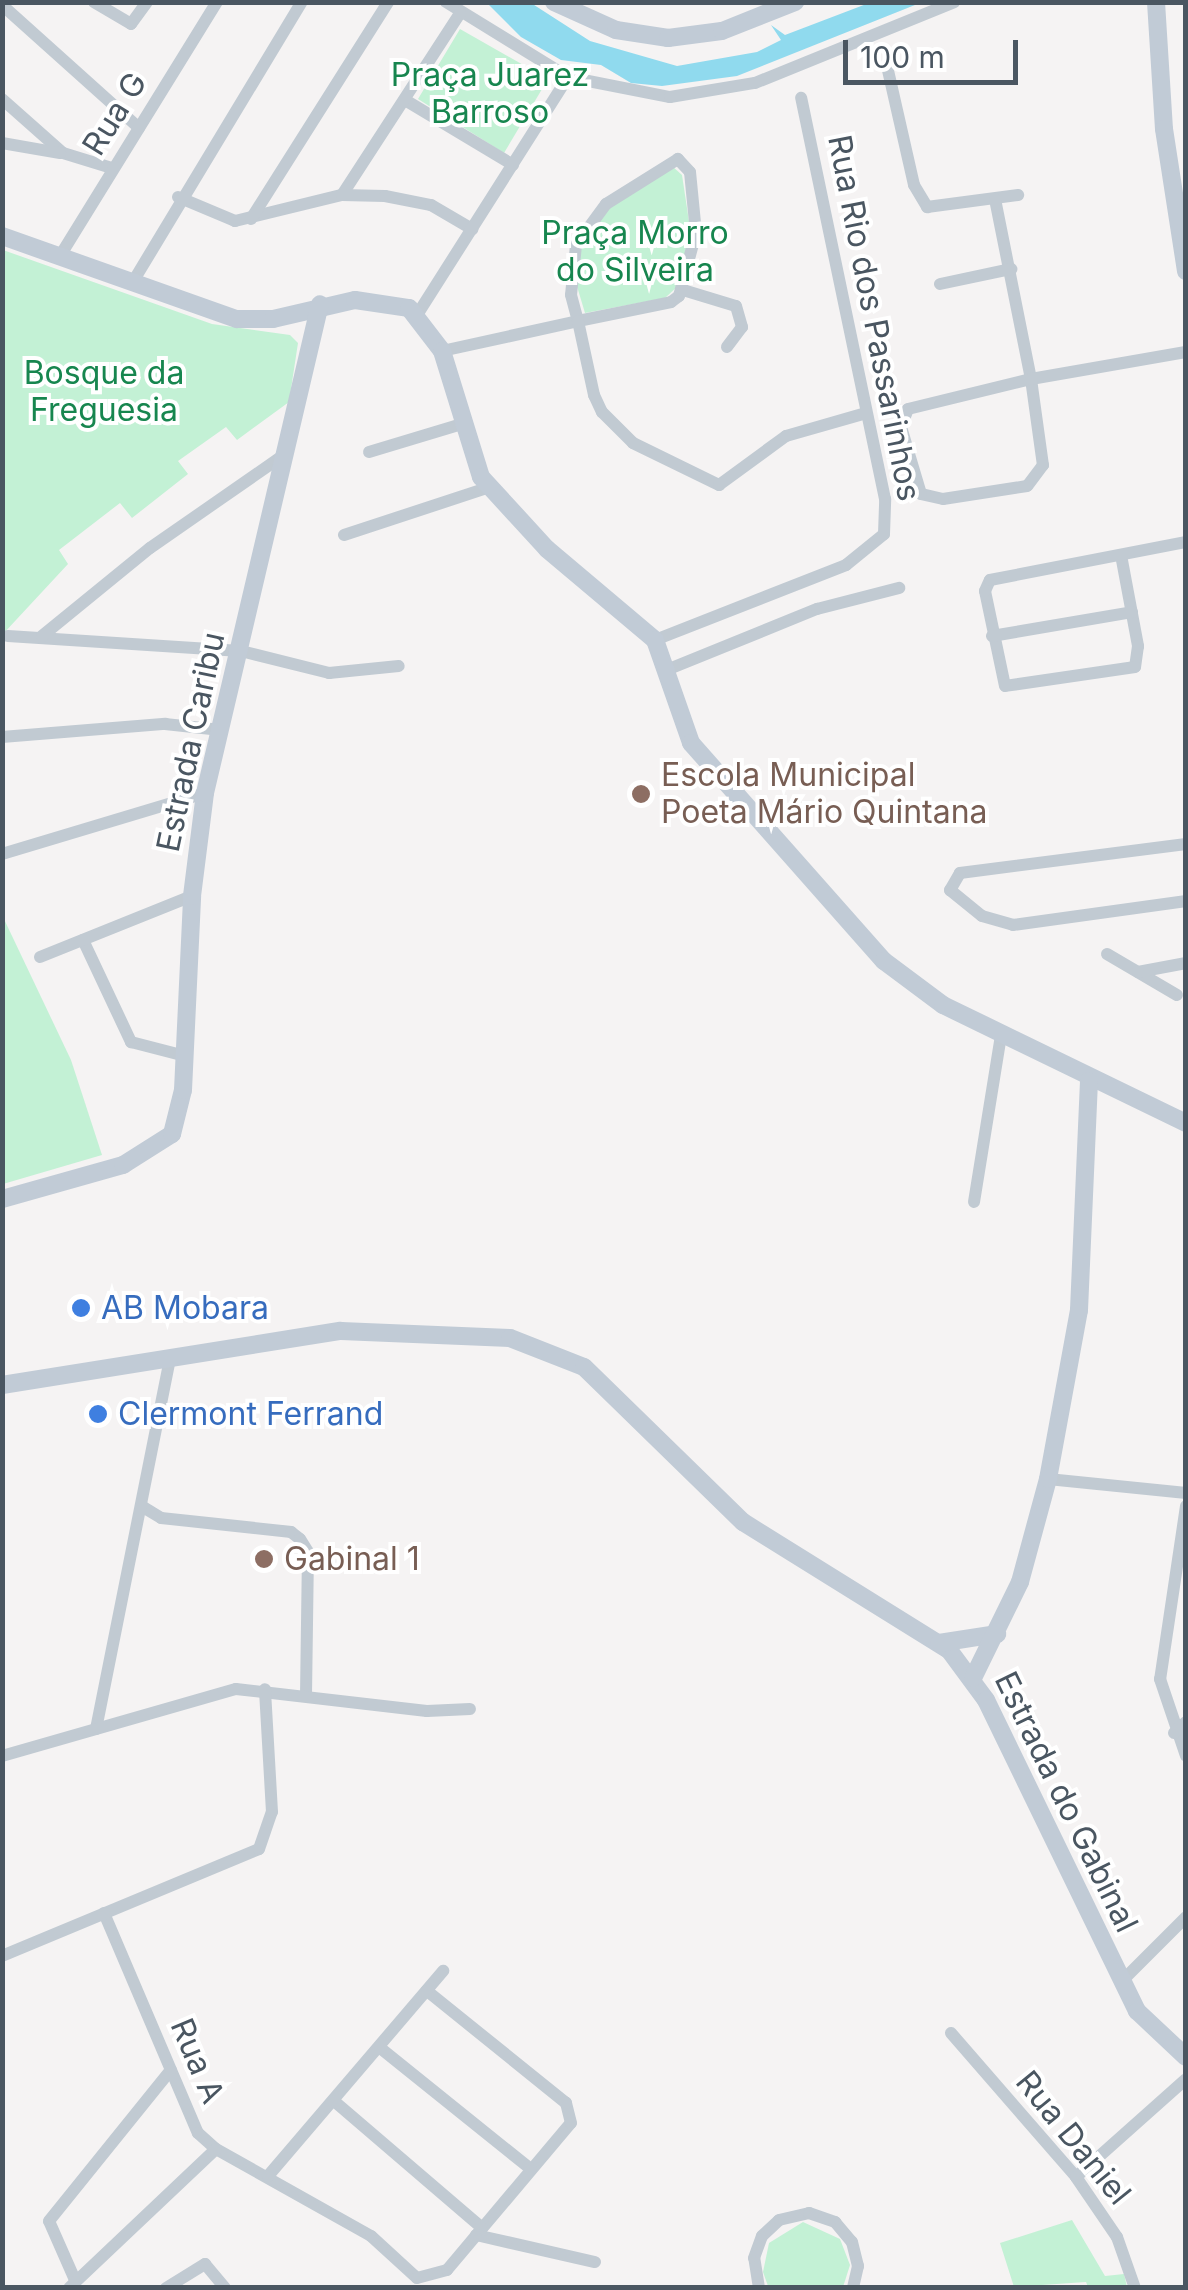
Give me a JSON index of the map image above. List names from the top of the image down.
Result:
{
  "streets": {
    "main road": ["Estrada Caribu", "Estrada do Gabinal"],
    "street": [
      "Rua G",
      "Rua Rio dos Passarinhos",
      "Rua A",
      "Rua Daniel"
    ]
  },
  "parks": ["Praça Juarez Barroso", "Praça Morro do Silveira", "Bosque da Freguesia"],
  "places": [
    "Escola Municipal Poeta Mário Quintana",
    "AB Mobara",
    "Clermont Ferrand",
    "Gabinal 1"
  ],
  "scale_bar": "100 m"
}
